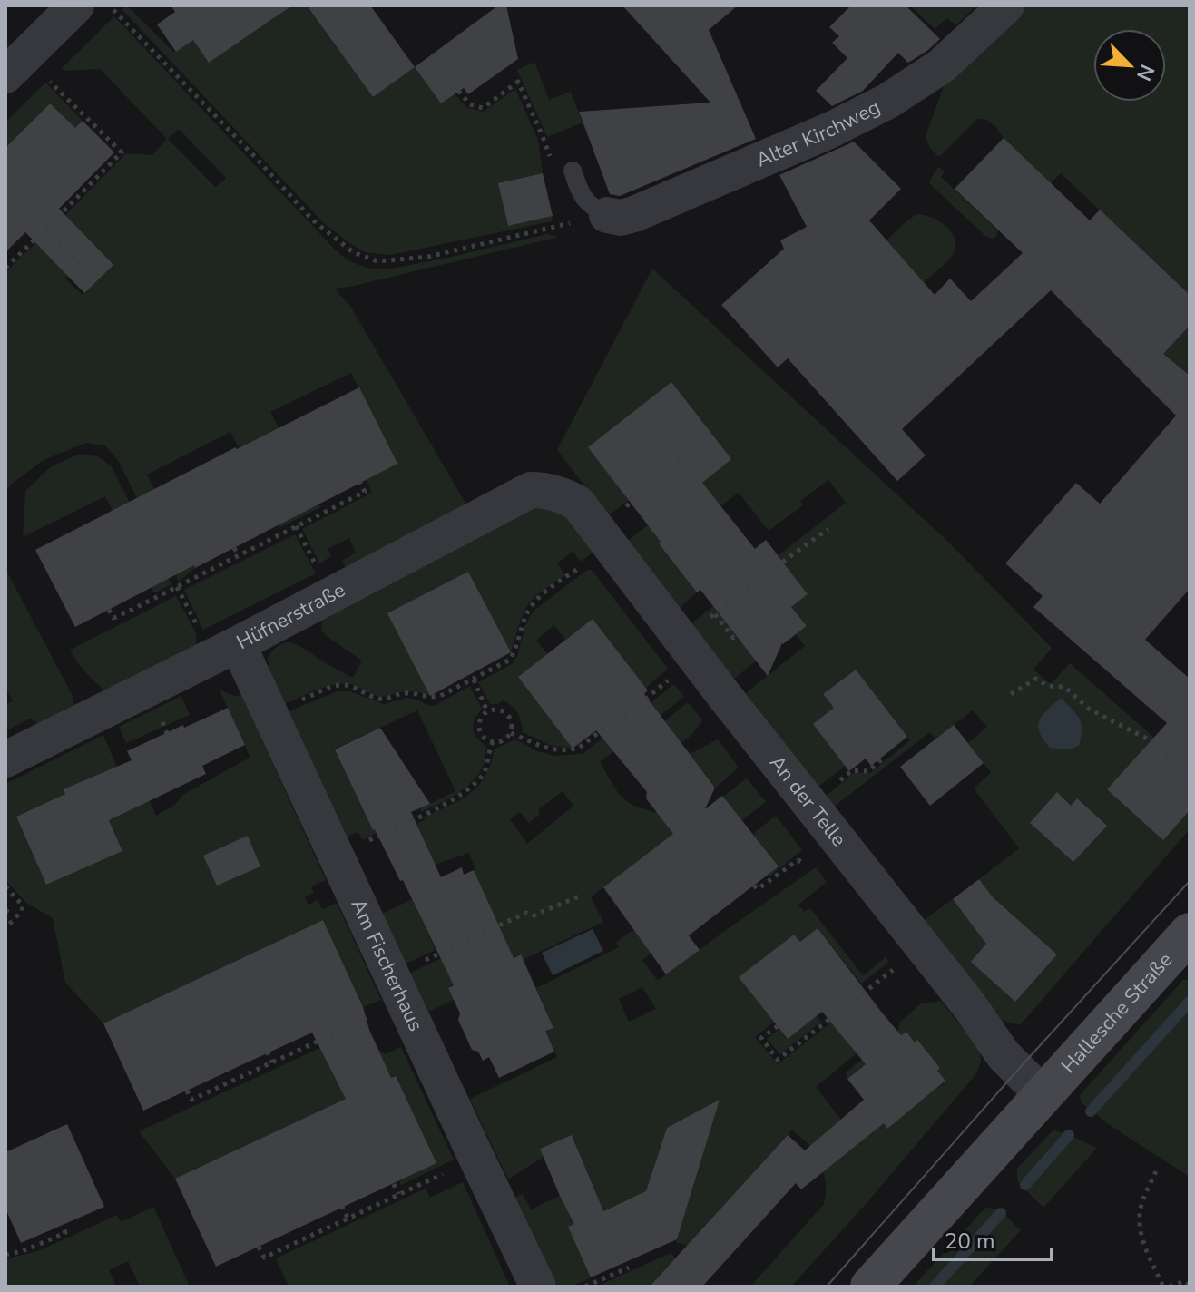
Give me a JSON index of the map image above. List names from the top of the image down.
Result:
{
  "streets": {
    "street": [
      "Alter Kirchweg",
      "Hüfnerstraße",
      "An der Telle",
      "Am Fischerhaus",
      "Hallesche Straße"
    ]
  },
  "crossings": [
    ["Hüfnerstraße", "An der Telle"],
    ["Hüfnerstraße", "Am Fischerhaus"],
    ["An der Telle", "Hallesche Straße"]
  ],
  "scale_bar": "20 m",
  "north": "bottom right"
}
